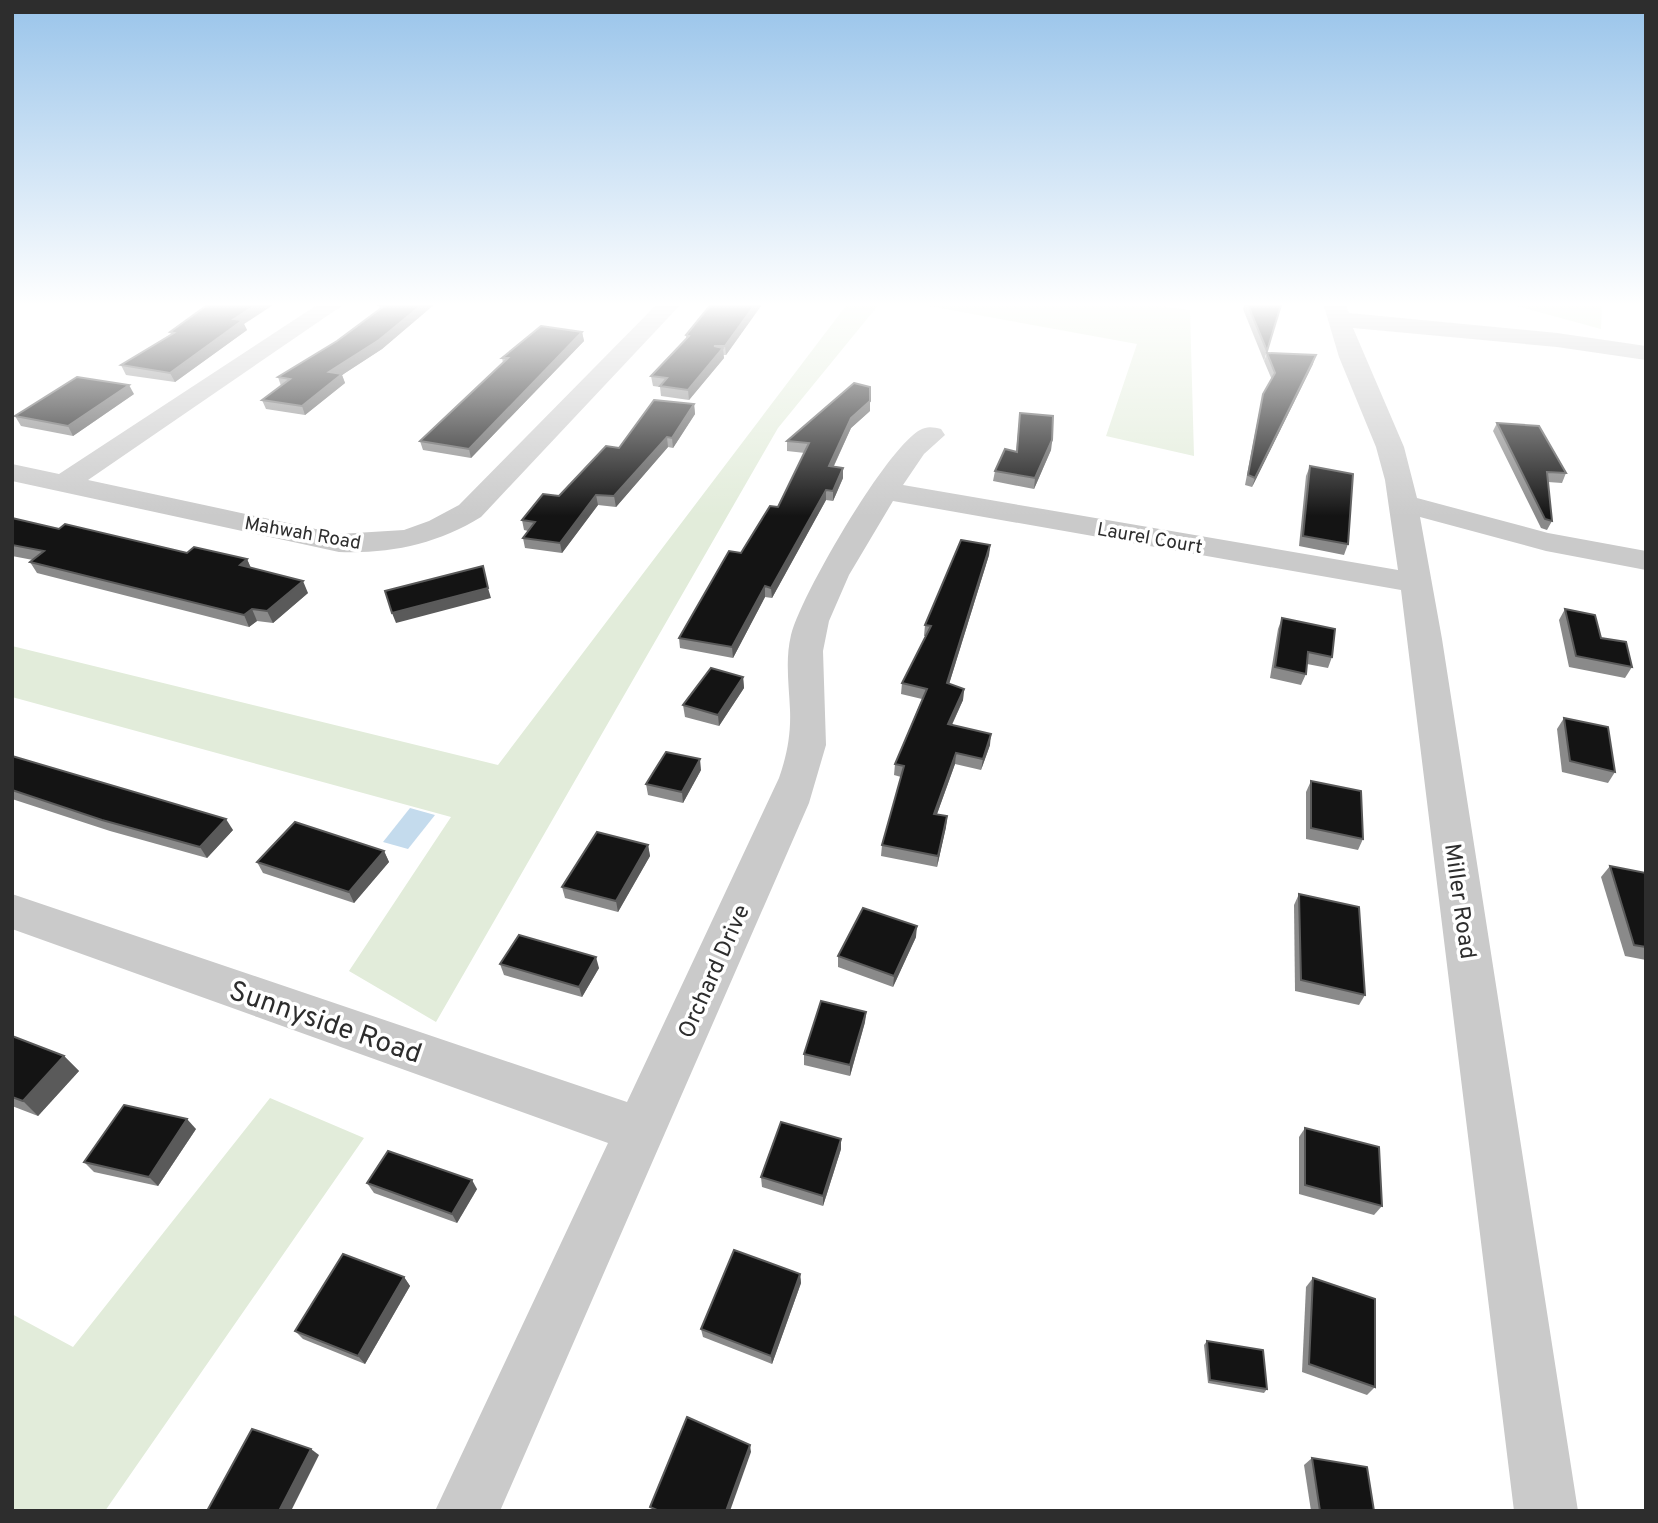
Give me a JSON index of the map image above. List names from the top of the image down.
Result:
{
  "streets": {
    "street": [
      "Mahwah Road",
      "Laurel Court",
      "Miller Road",
      "Orchard Drive",
      "Sunnyside Road"
    ]
  },
  "crossings": [
    ["Laurel Court", "Miller Road"],
    ["Laurel Court", "Orchard Drive"],
    ["Orchard Drive", "Sunnyside Road"]
  ]
}
